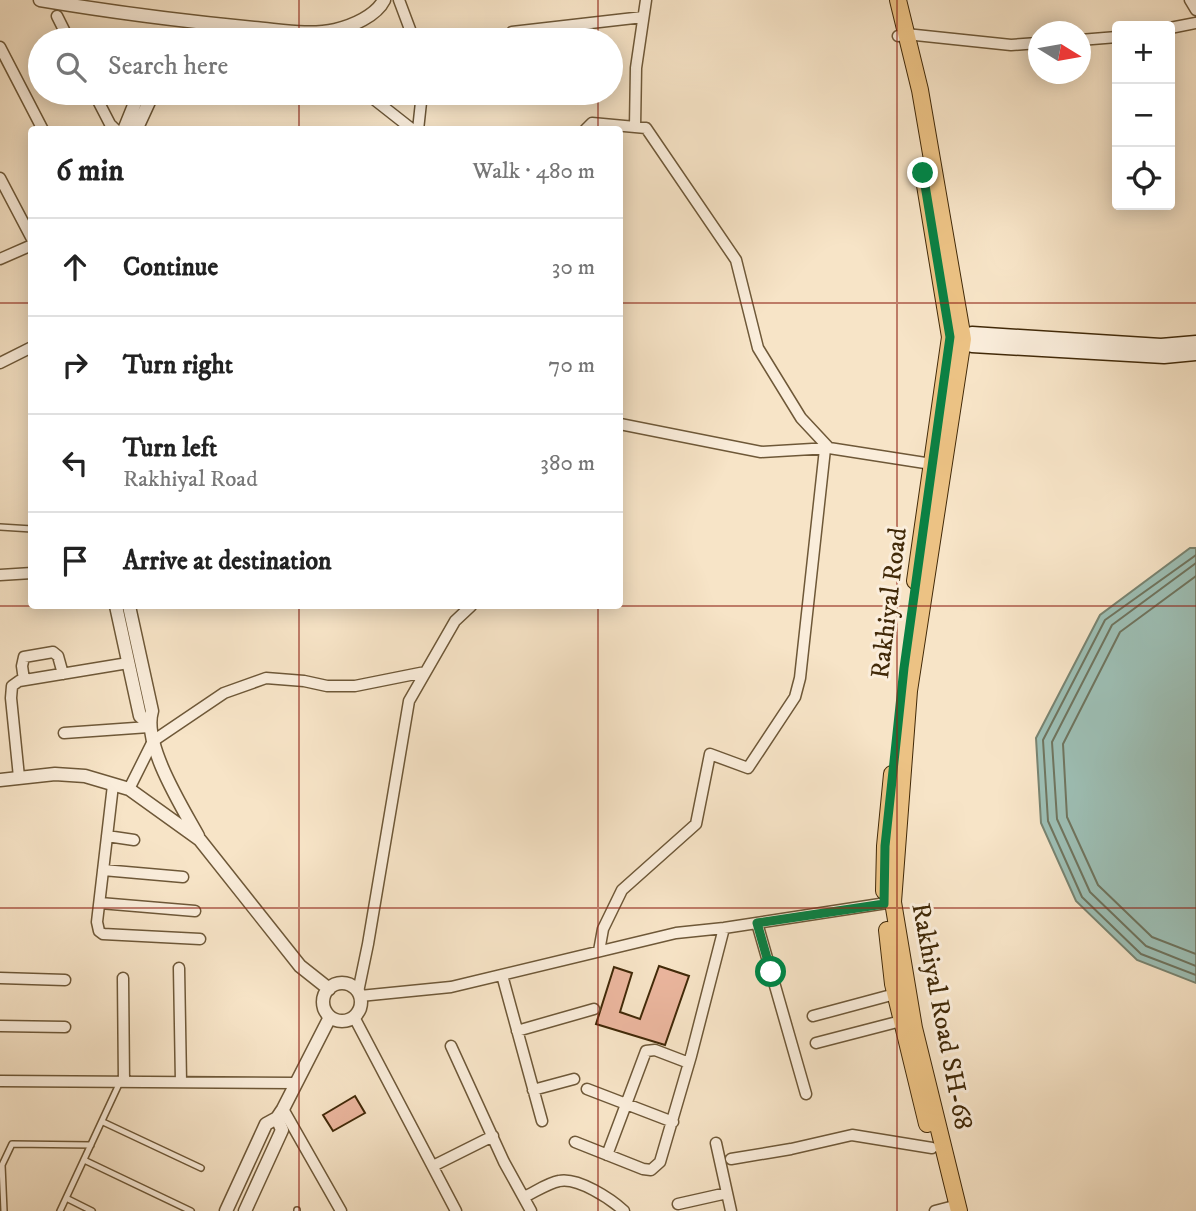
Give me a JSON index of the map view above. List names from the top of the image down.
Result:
{
  "streets": {
    "main road": ["Rakhiyal Road", "Rakhiyal Road SH-68"]
  },
  "crossings": [
    ["Rakhiyal Road", "Rakhiyal Road SH-68"]
  ],
  "north": "right",
  "page": {
    "map_buttons": ["+", "−"],
    "search": "Search here",
    "heading": ["6 min", "Walk · 480 m"],
    "list": [
      ["Continue", "30 m"],
      ["Turn right", "70 m"],
      ["Turn left", "Rakhiyal Road", "380 m"],
      "Arrive at destination"
    ]
  }
}
